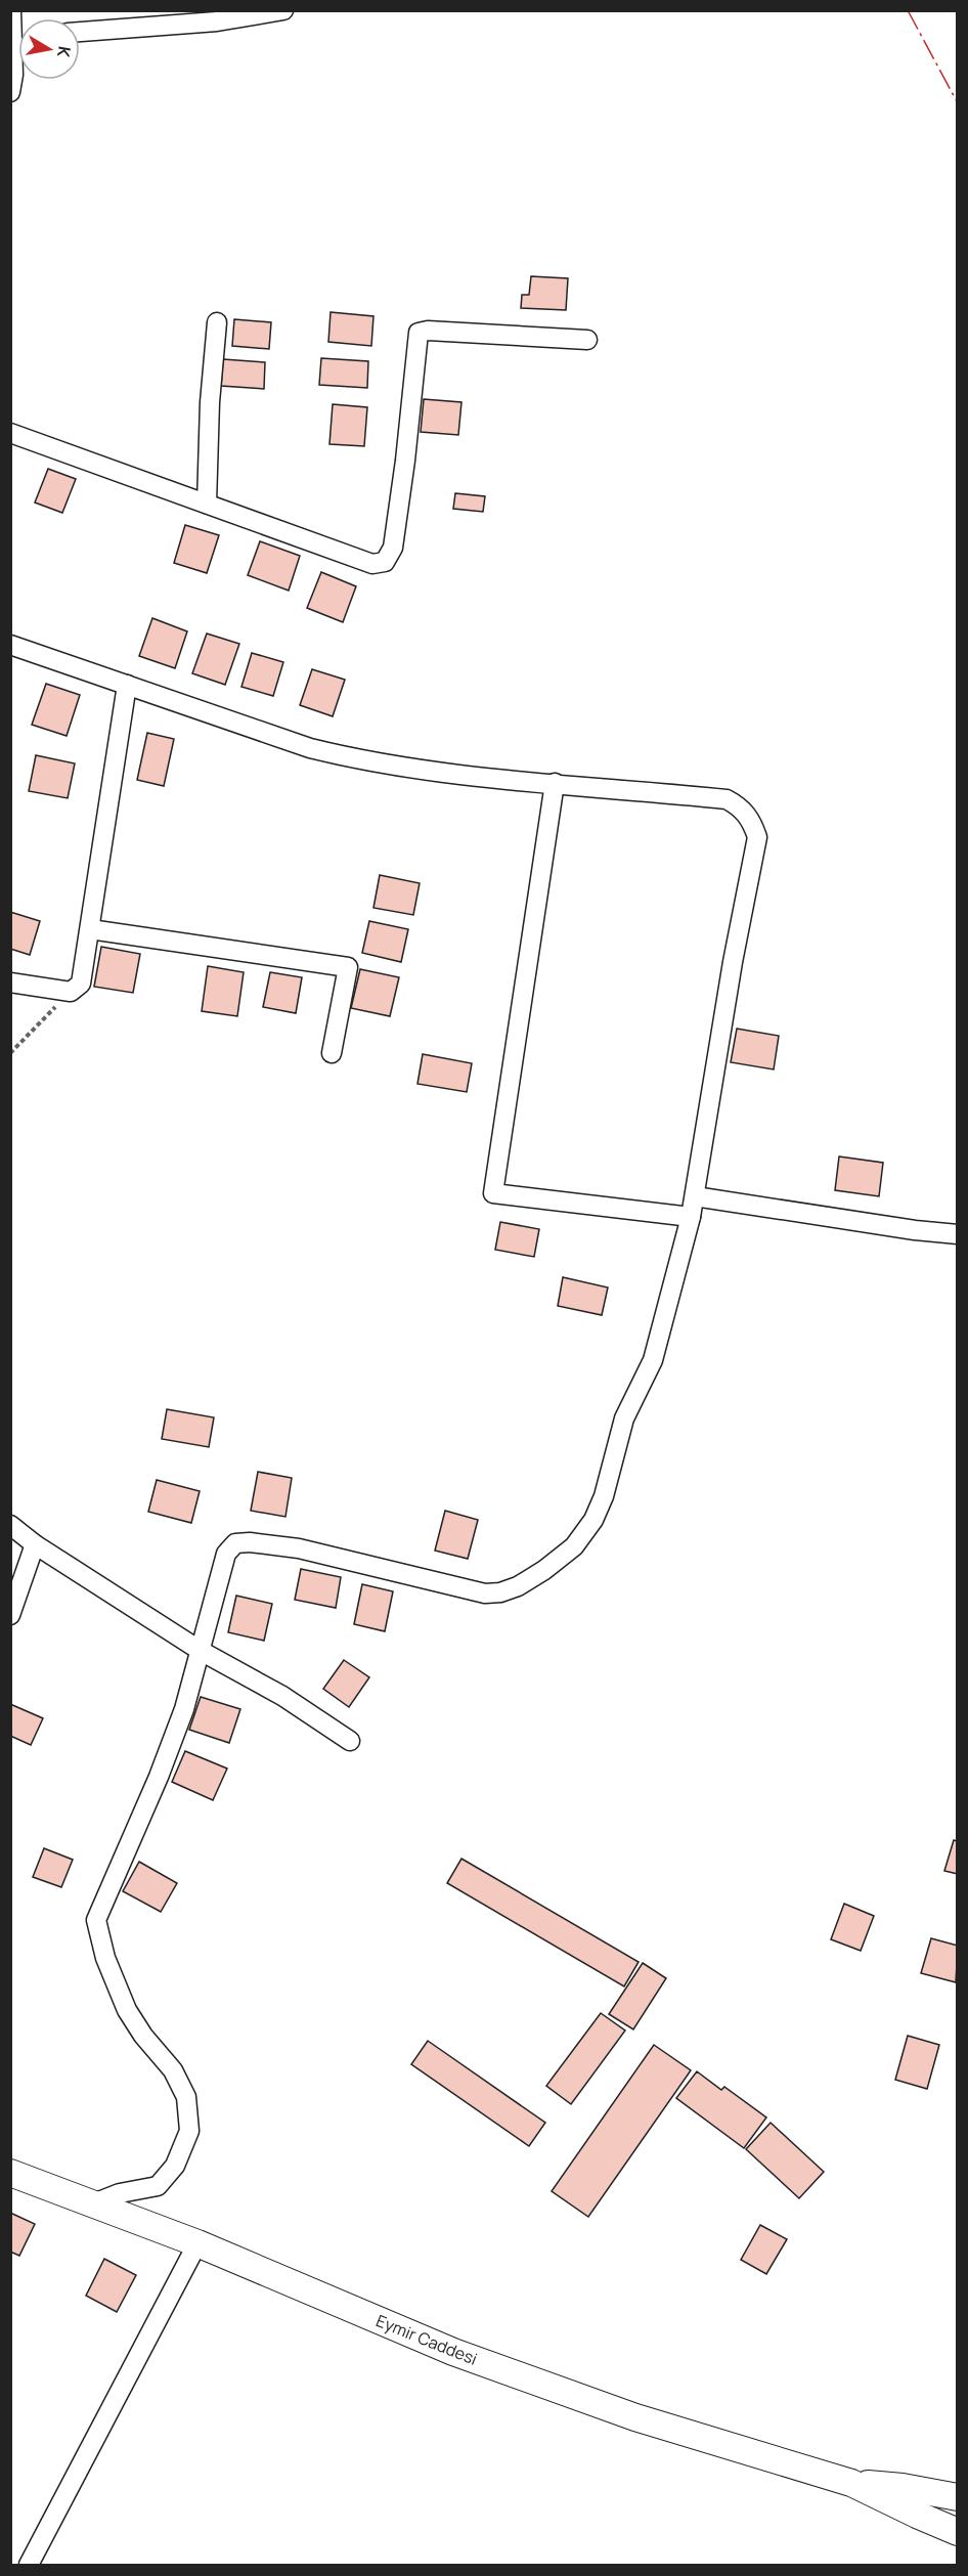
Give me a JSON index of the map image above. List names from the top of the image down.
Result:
{
  "streets": {
    "main road": ["Eymir Caddesi"]
  },
  "north": "right"
}
